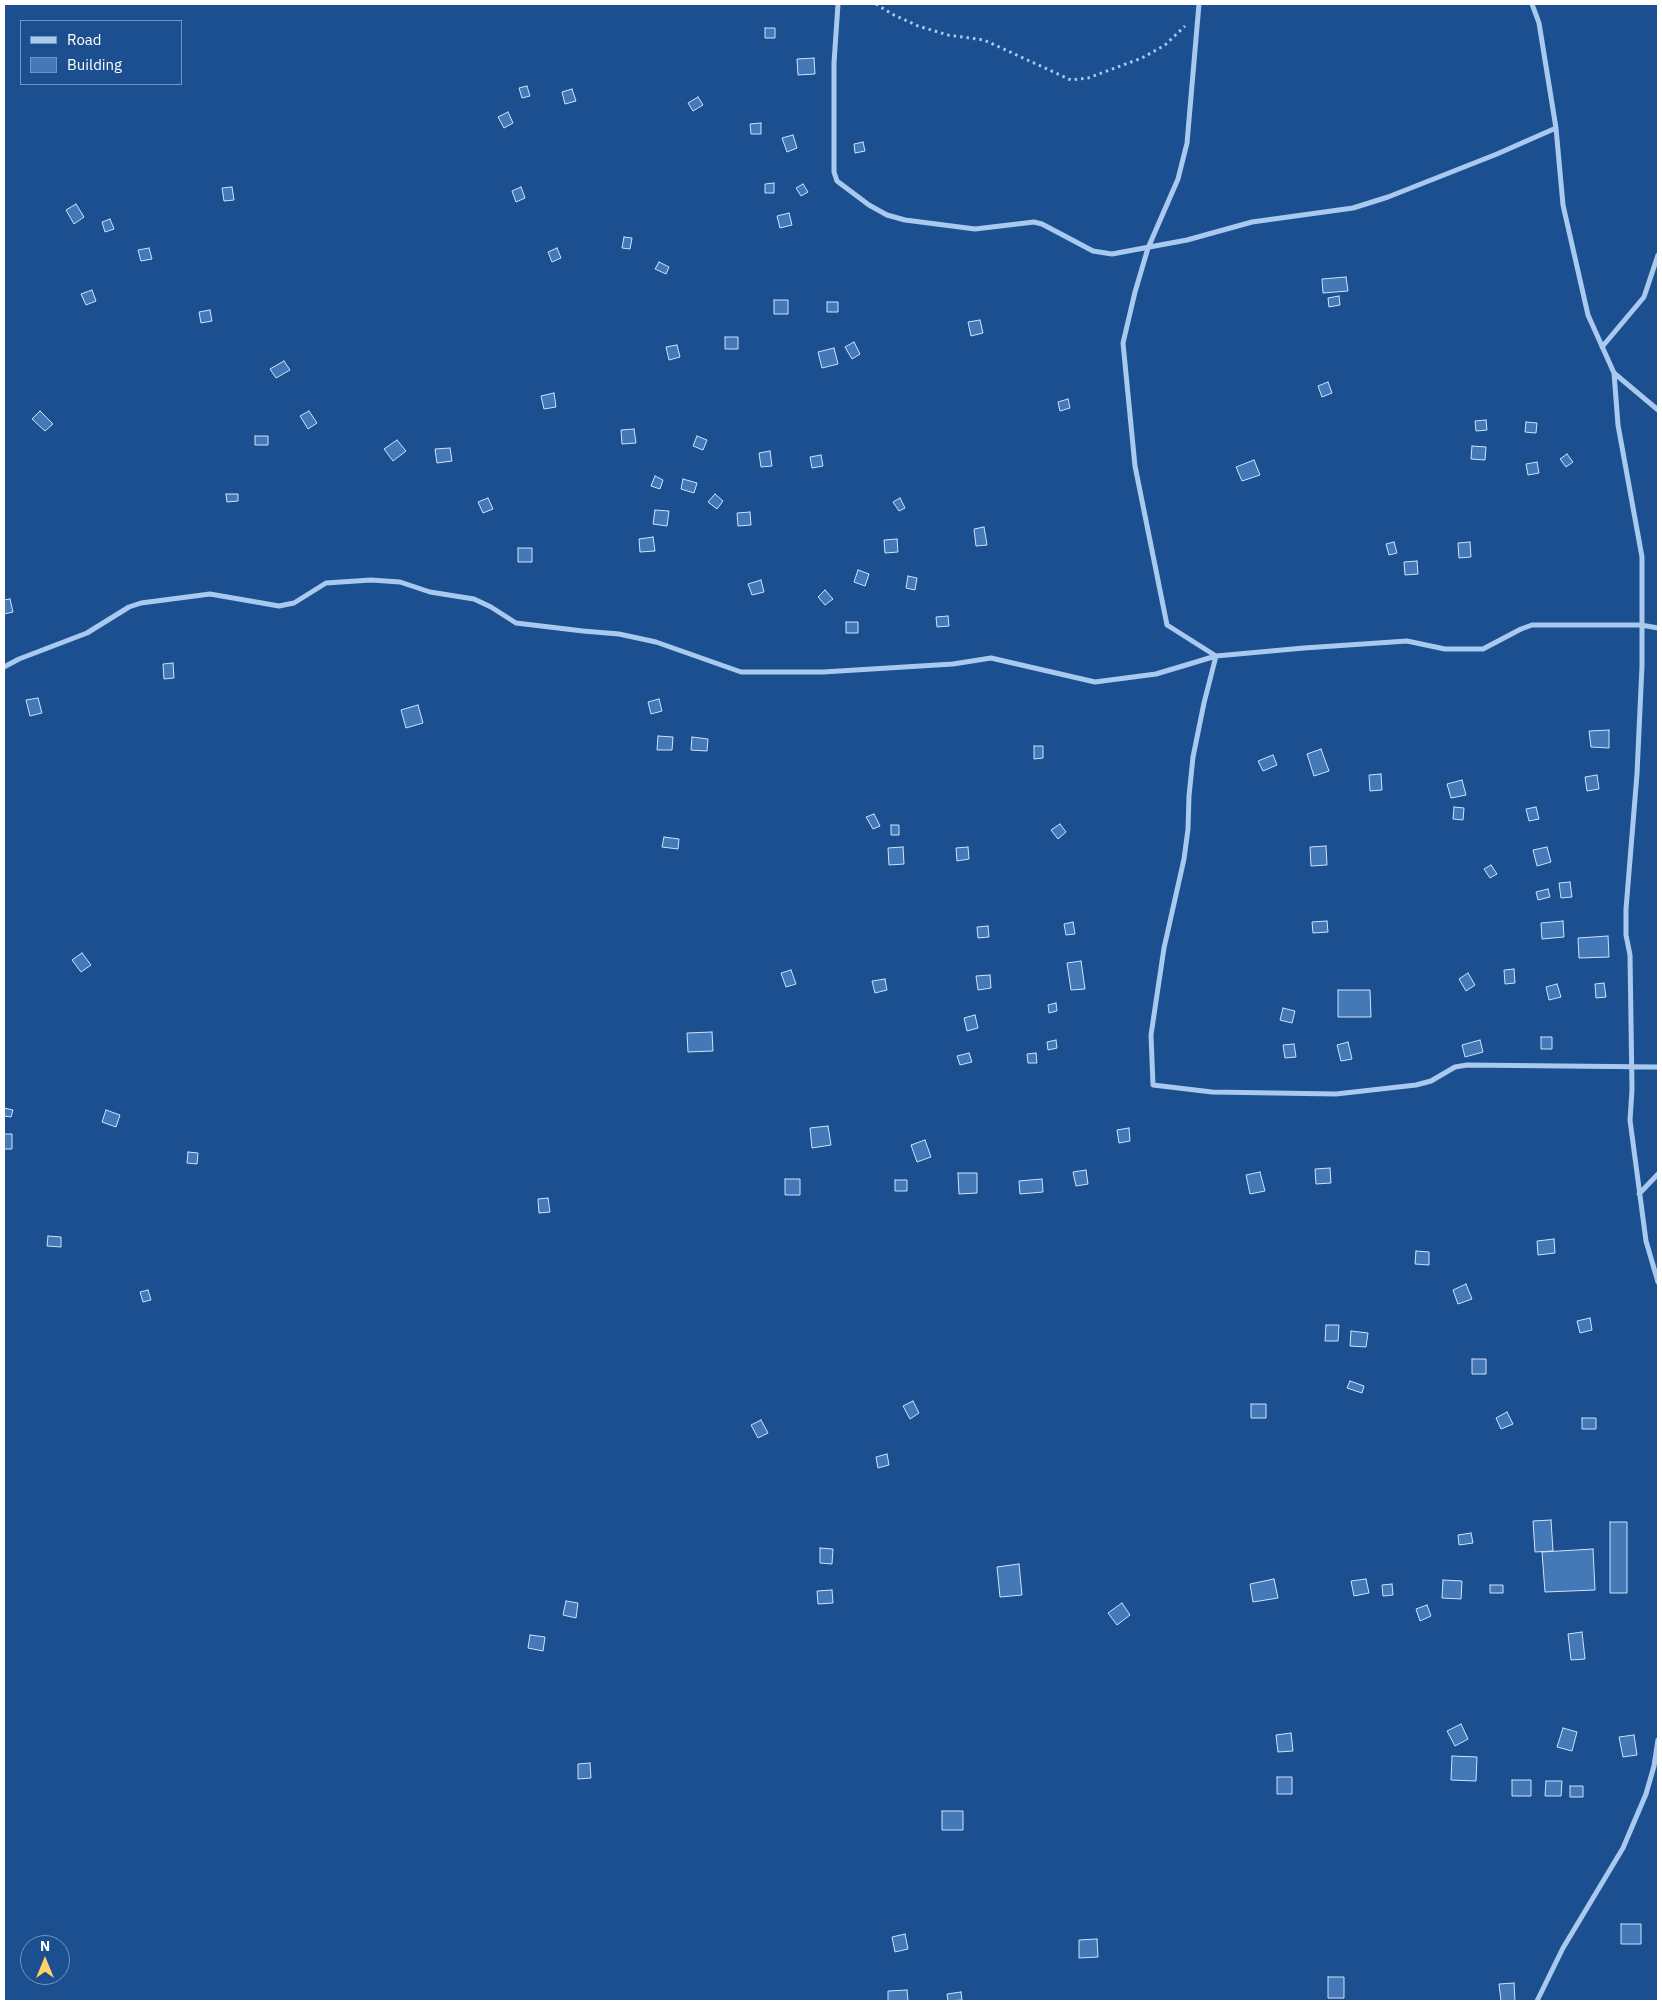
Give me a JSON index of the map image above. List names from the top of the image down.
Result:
{
  "legend": ["Road", "Building"],
  "north": "top"
}
